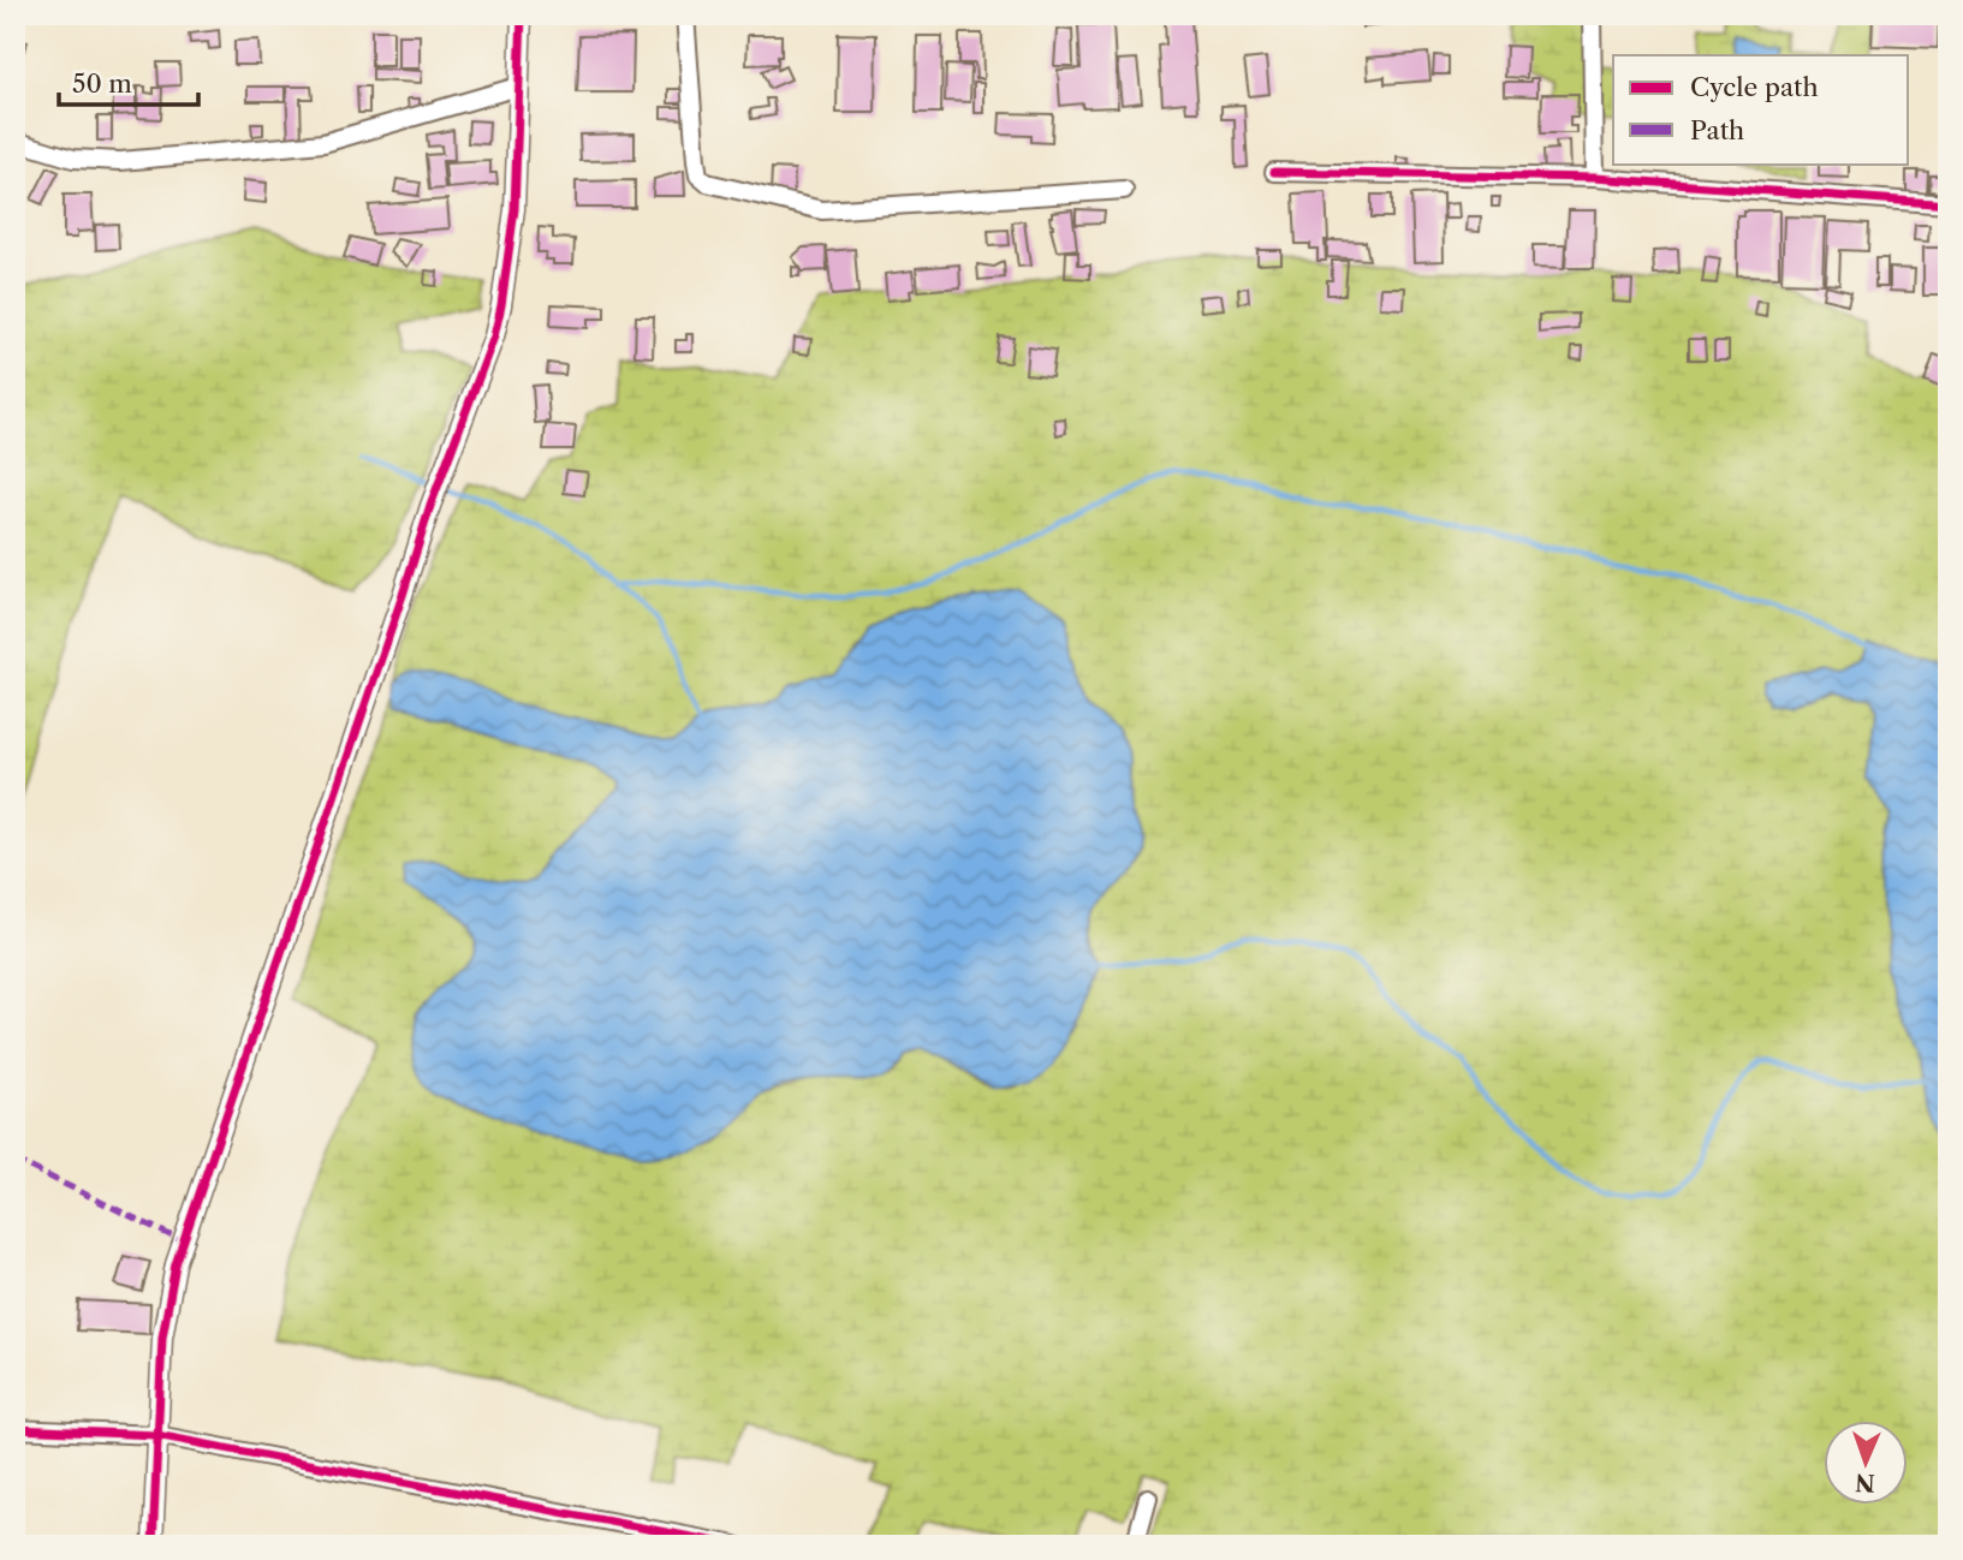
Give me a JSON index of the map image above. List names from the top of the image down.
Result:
{
  "legend": ["Cycle path", "Path"],
  "scale_bar": "50 m",
  "north": "bottom"
}
